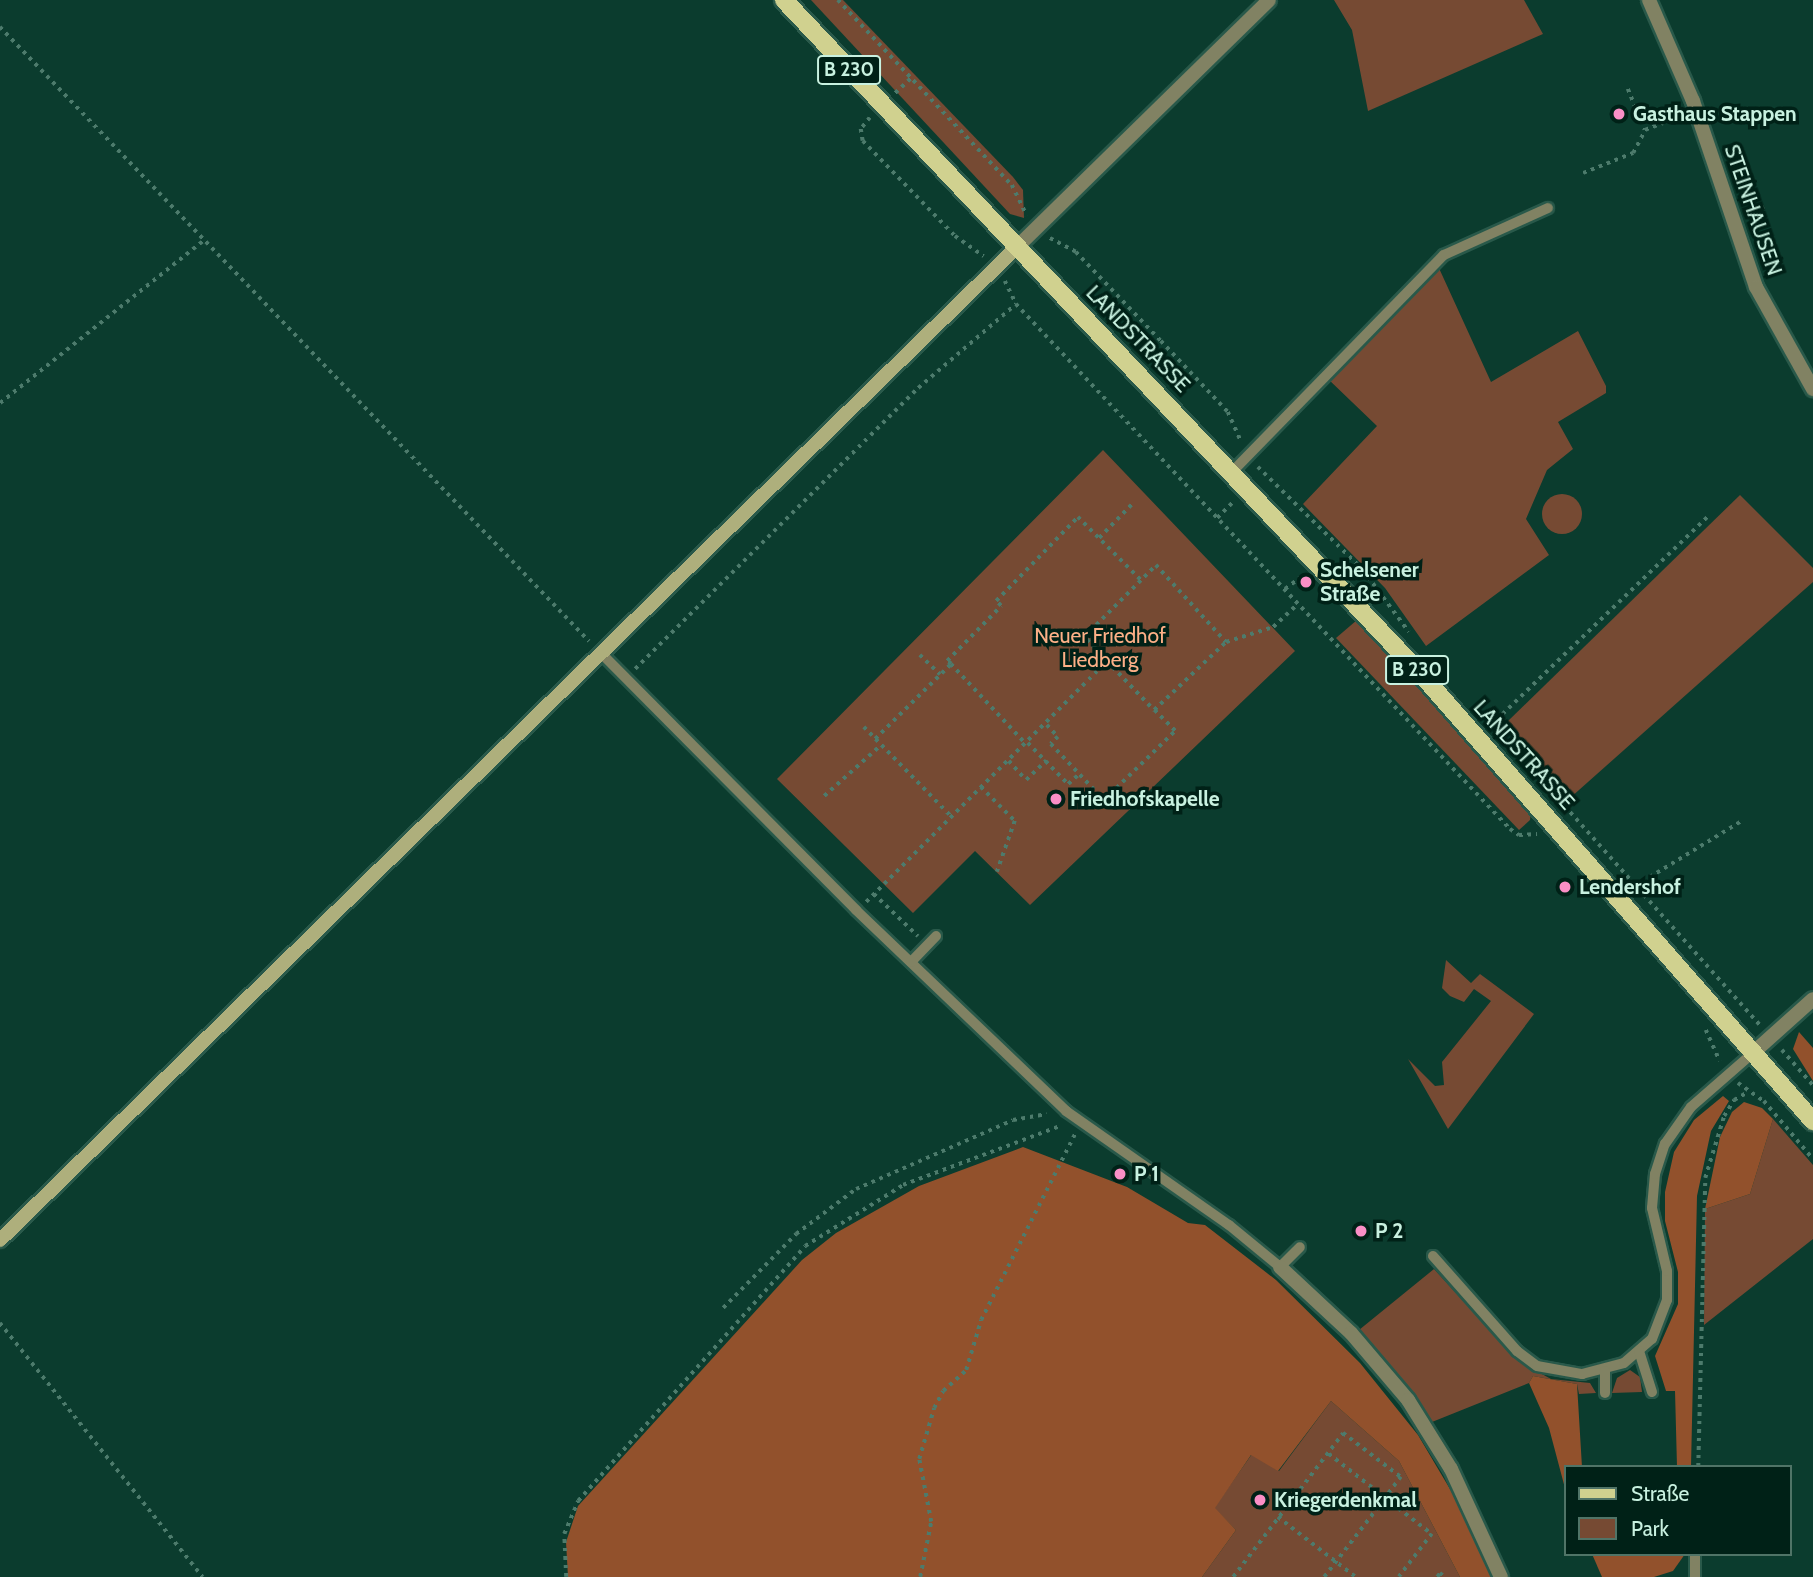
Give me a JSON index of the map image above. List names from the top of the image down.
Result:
{
  "streets": {
    "main road": ["B 230", "LANDSTRASSE"],
    "street": ["STEINHAUSEN"]
  },
  "crossings": [
    ["B 230", "LANDSTRASSE"]
  ],
  "parks": ["Neuer Friedhof Liedberg"],
  "places": [
    "Gasthaus Stappen",
    "Schelsener Straße",
    "Friedhofskapelle",
    "Lendershof",
    "P 1",
    "P 2",
    "Kriegerdenkmal"
  ],
  "legend": ["Straße", "Park"]
}
